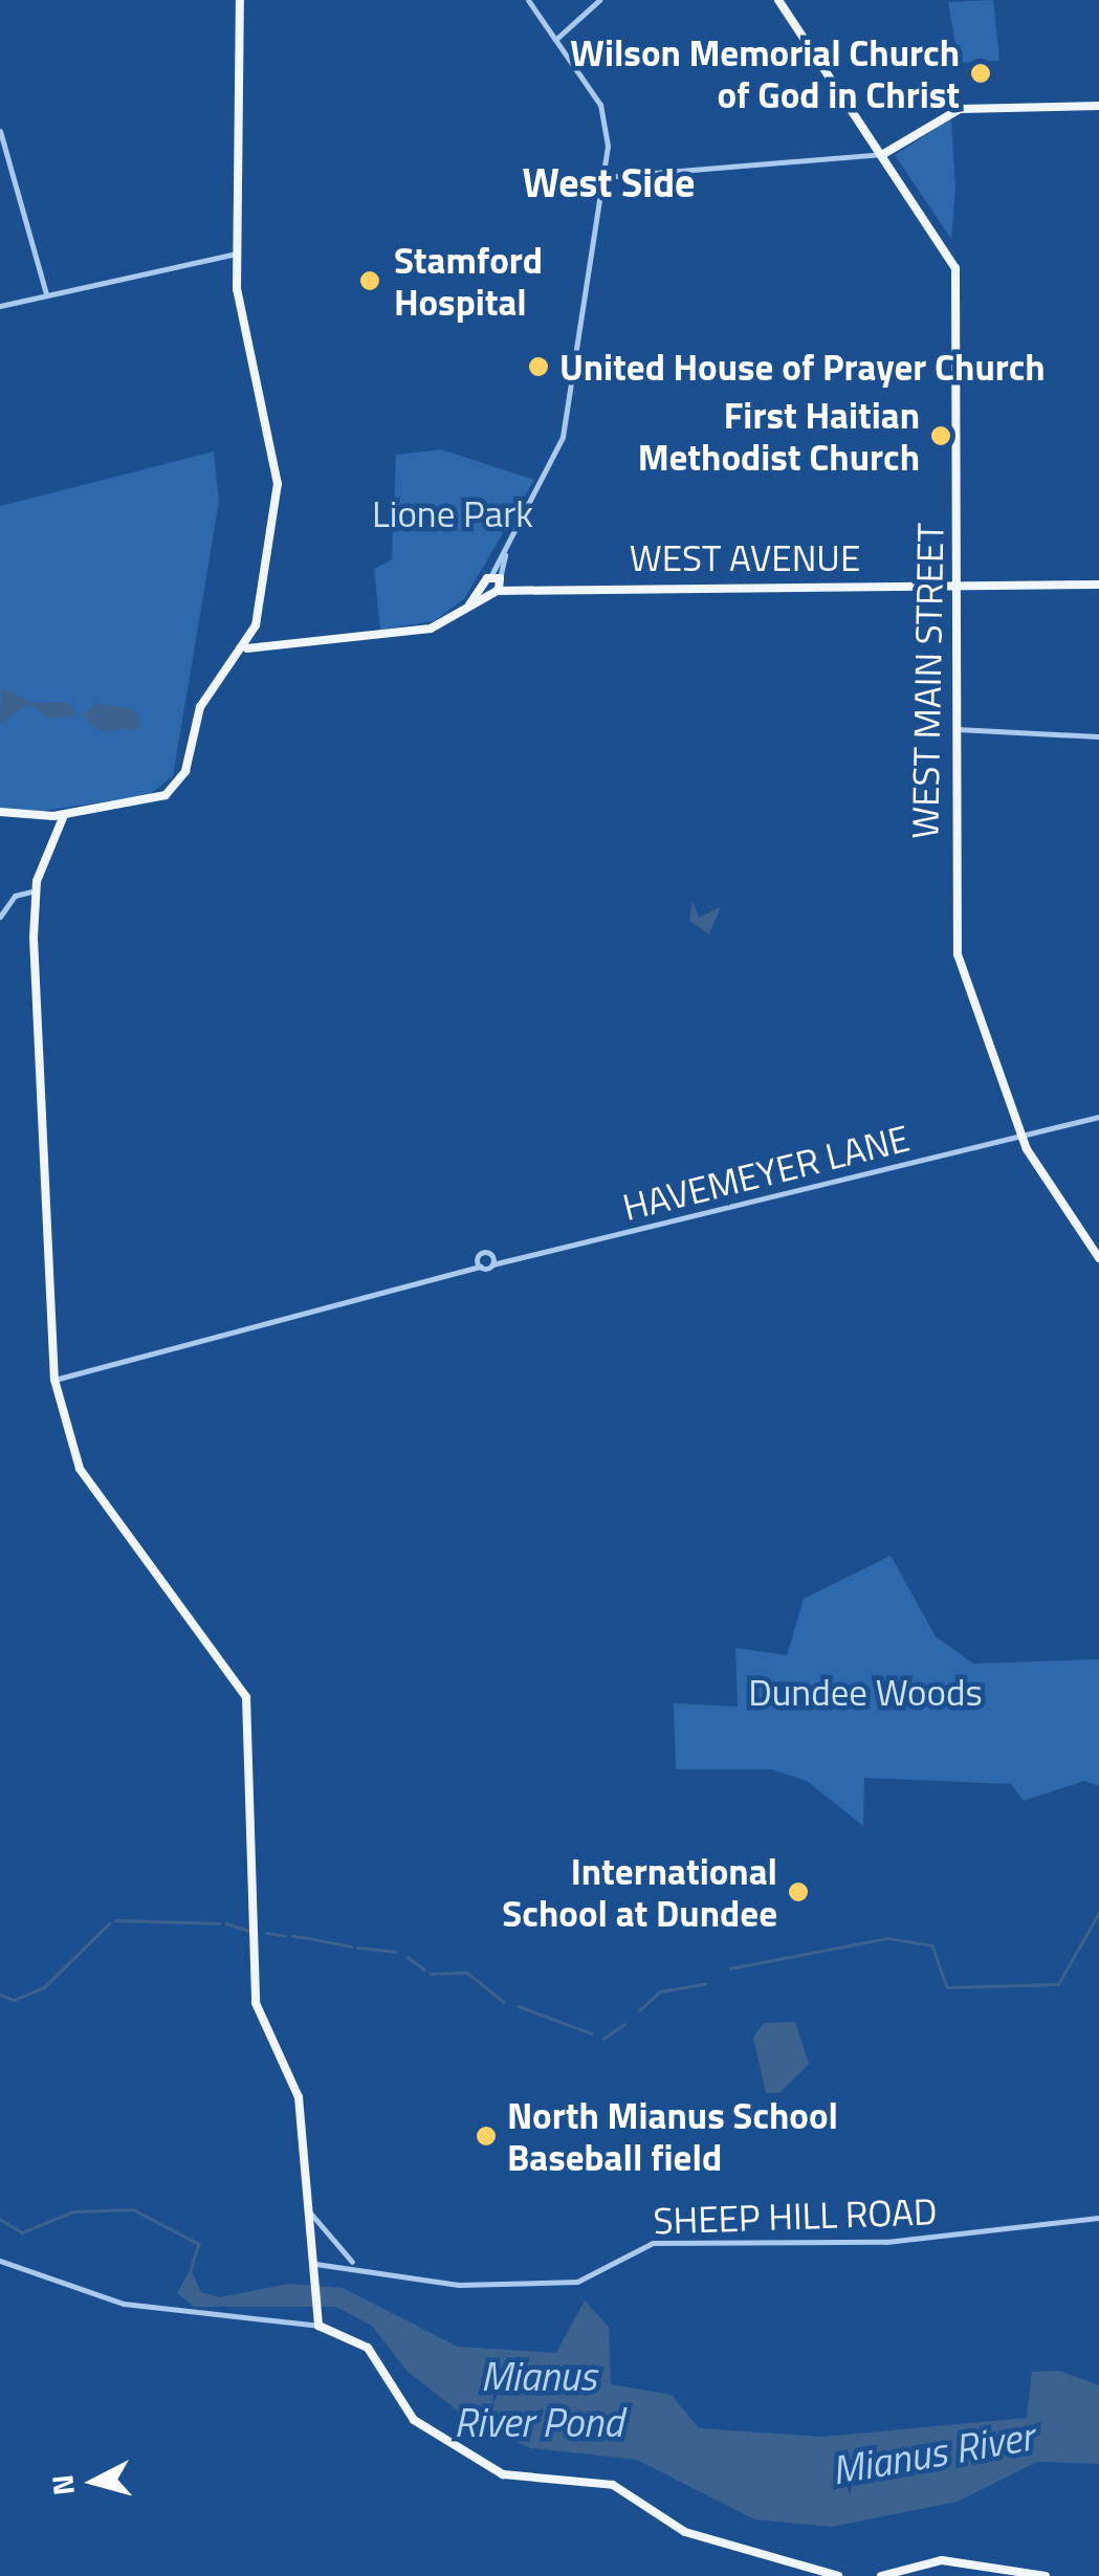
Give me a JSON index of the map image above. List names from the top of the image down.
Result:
{
  "streets": {
    "main road": ["WEST AVENUE", "WEST MAIN STREET"],
    "street": ["HAVEMEYER LANE", "SHEEP HILL ROAD"]
  },
  "crossings": [
    ["WEST AVENUE", "WEST MAIN STREET"],
    ["WEST MAIN STREET", "HAVEMEYER LANE"]
  ],
  "districts": ["West Side"],
  "water": ["Mianus River Pond", "Mianus River"],
  "parks": ["Lione Park", "Dundee Woods"],
  "places": [
    "Wilson Memorial Church of God in Christ",
    "Stamford Hospital",
    "United House of Prayer Church",
    "First Haitian Methodist Church",
    "International School at Dundee",
    "North Mianus School Baseball field"
  ],
  "north": "left"
}
